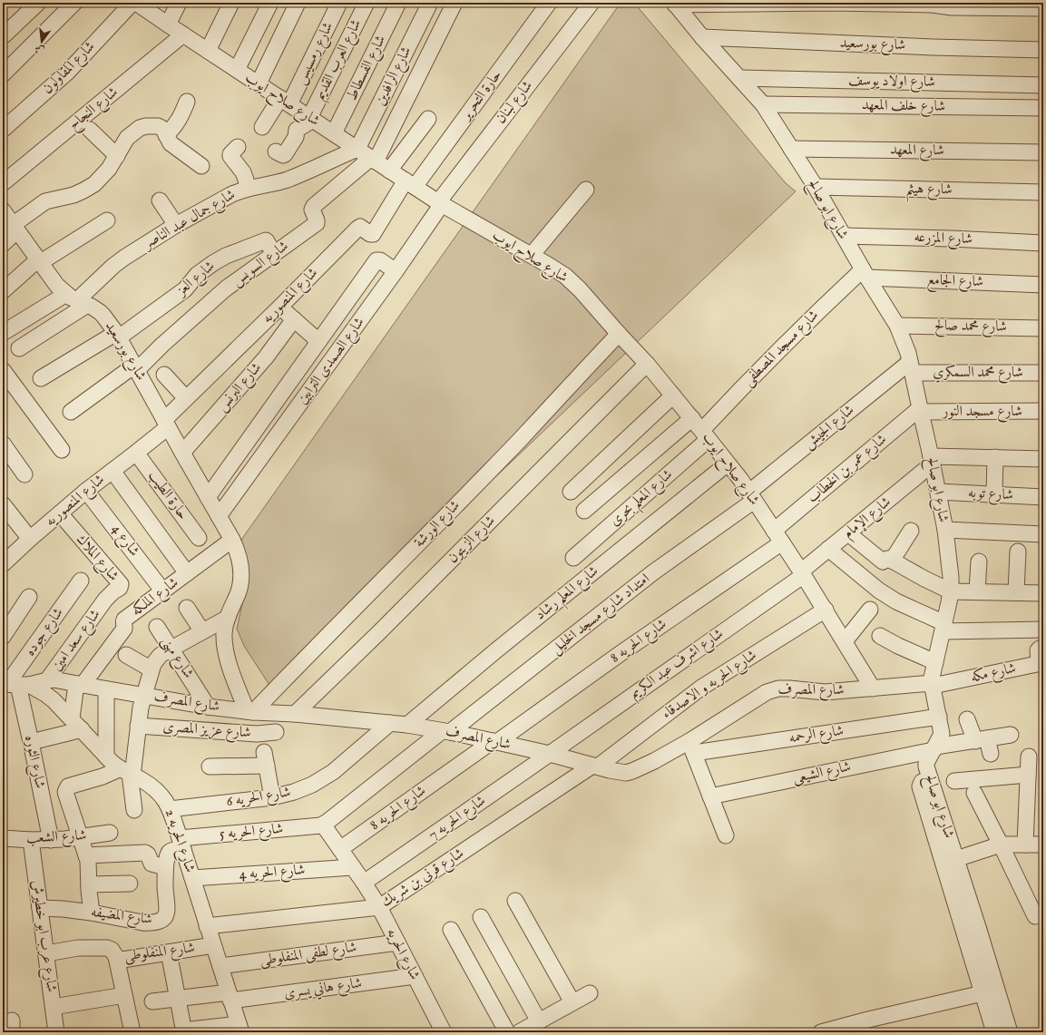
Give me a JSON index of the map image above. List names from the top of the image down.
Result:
{
  "streets": {
    "street": [
      "شارع بورسعيد",
      "شارع رمسيس",
      "شارع العرب القديم",
      "شارع المقاولون",
      "شارع الفسطاط",
      "شارع الرافدين",
      "شارع اولاد يوسف",
      "حارة التحرير",
      "شارع صلاح ايوب",
      "شارع لبنان",
      "شارع خلف المعهد",
      "شارع النجاح",
      "شارع المعهد",
      "شارع هيثم",
      "شارع ابو صالح",
      "شارع جمال عبد الناصر",
      "شارع المزرعه",
      "شارع السويس",
      "شارع العز",
      "شارع الجامع",
      "شارع المنصوريه",
      "شارع محمد صالح",
      "شارع مسجد المصطفى",
      "شارع الصمدى الترابين",
      "شارع محمد السمكري",
      "شارع البرنس",
      "شارع مسجد النور",
      "شارع الجيش",
      "شارع عمر بن الخطاب",
      "شارع توبه",
      "حارة الطيب",
      "شارع المعلم بحرى",
      "شارع الإمام",
      "شارع الورشة",
      "شارع الزيتون",
      "شارع 4",
      "شارع الملاك",
      "شارع المعلم رشاد",
      "شارع الملكه",
      "امتداد شارع مسجد الخليل",
      "شارع جوده",
      "شارع سعد امين",
      "شارع الحريه 8",
      "شارع مهنى",
      "شارع اشرف عبد الكريم",
      "شارع مكه",
      "شارع الحريه و الاصدقاء",
      "شارع المصرف",
      "شارع عزيز المصرى",
      "شارع الرحمه",
      "شارع الثوره",
      "شارع الشيعى",
      "شارع الحريه 6",
      "شارع الحريه 7",
      "شارع الحريه 5",
      "شارع الشعب",
      "شارع الحريه 2",
      "شارع الحريه 4",
      "شارع قرنى بن شريك",
      "شارع المضيفه",
      "شارع عرب ابو خطيرش",
      "شارع المنفلوطى",
      "شارع لطفى المنفلوطى",
      "شارع الحريه",
      "شارع هاني يسرى"
    ]
  },
  "crossings": [
    ["شارع بورسعيد", "شارع ابو صالح"],
    ["شارع بورسعيد", "شارع جمال عبد الناصر"],
    ["شارع بورسعيد", "شارع السويس"],
    ["شارع بورسعيد", "شارع العز"],
    ["شارع بورسعيد", "شارع المنصوريه"],
    ["شارع بورسعيد", "شارع الصمدى الترابين"],
    ["شارع بورسعيد", "شارع البرنس"],
    ["شارع بورسعيد", "شارع الورشة"],
    ["شارع بورسعيد", "شارع الملكه"],
    ["شارع بورسعيد", "شارع المصرف"],
    ["شارع رمسيس", "شارع صلاح ايوب"],
    ["شارع العرب القديم", "شارع صلاح ايوب"],
    ["شارع الفسطاط", "شارع صلاح ايوب"],
    ["شارع الرافدين", "شارع صلاح ايوب"],
    ["شارع الرافدين", "شارع جمال عبد الناصر"],
    ["شارع اولاد يوسف", "شارع ابو صالح"],
    ["حارة التحرير", "شارع صلاح ايوب"],
    ["حارة التحرير", "شارع المنصوريه"],
    ["شارع صلاح ايوب", "شارع لبنان"],
    ["شارع صلاح ايوب", "شارع النجاح"],
    ["شارع صلاح ايوب", "شارع جمال عبد الناصر"],
    ["شارع صلاح ايوب", "شارع السويس"],
    ["شارع صلاح ايوب", "شارع المنصوريه"],
    ["شارع صلاح ايوب", "شارع مسجد المصطفى"],
    ["شارع صلاح ايوب", "شارع الصمدى الترابين"],
    ["شارع صلاح ايوب", "شارع الجيش"],
    ["شارع صلاح ايوب", "شارع عمر بن الخطاب"],
    ["شارع صلاح ايوب", "شارع المعلم بحرى"],
    ["شارع صلاح ايوب", "شارع الإمام"],
    ["شارع صلاح ايوب", "شارع الورشة"],
    ["شارع صلاح ايوب", "شارع الزيتون"],
    ["شارع صلاح ايوب", "شارع المعلم رشاد"],
    ["شارع صلاح ايوب", "امتداد شارع مسجد الخليل"],
    ["شارع صلاح ايوب", "شارع الحريه 8"],
    ["شارع صلاح ايوب", "شارع اشرف عبد الكريم"],
    ["شارع صلاح ايوب", "شارع الحريه و الاصدقاء"],
    ["شارع صلاح ايوب", "شارع المصرف"],
    ["شارع لبنان", "شارع الصمدى الترابين"],
    ["شارع خلف المعهد", "شارع ابو صالح"],
    ["شارع المعهد", "شارع ابو صالح"],
    ["شارع هيثم", "شارع ابو صالح"],
    ["شارع ابو صالح", "شارع المزرعه"],
    ["شارع ابو صالح", "شارع الجامع"],
    ["شارع ابو صالح", "شارع محمد صالح"],
    ["شارع ابو صالح", "شارع مسجد المصطفى"],
    ["شارع ابو صالح", "شارع محمد السمكري"],
    ["شارع ابو صالح", "شارع مسجد النور"],
    ["شارع ابو صالح", "شارع الجيش"],
    ["شارع ابو صالح", "شارع عمر بن الخطاب"],
    ["شارع ابو صالح", "شارع توبه"],
    ["شارع ابو صالح", "شارع الإمام"],
    ["شارع ابو صالح", "شارع مكه"],
    ["شارع ابو صالح", "شارع المصرف"],
    ["شارع ابو صالح", "شارع الرحمه"],
    ["شارع ابو صالح", "شارع الشيعى"],
    ["شارع السويس", "شارع العز"],
    ["شارع الجامع", "شارع مسجد المصطفى"],
    ["شارع المنصوريه", "حارة الطيب"],
    ["شارع المنصوريه", "شارع 4"],
    ["شارع المنصوريه", "شارع الملاك"],
    ["شارع مسجد المصطفى", "شارع المعلم بحرى"],
    ["شارع محمد السمكري", "شارع الجيش"],
    ["شارع مسجد النور", "شارع عمر بن الخطاب"],
    ["شارع الجيش", "امتداد شارع مسجد الخليل"],
    ["شارع عمر بن الخطاب", "شارع الحريه 8"],
    ["شارع الإمام", "شارع اشرف عبد الكريم"],
    ["شارع الورشة", "شارع المصرف"],
    ["شارع الزيتون", "شارع المصرف"],
    ["شارع 4", "شارع الملكه"],
    ["شارع الملاك", "شارع سعد امين"],
    ["شارع المعلم رشاد", "شارع المصرف"],
    ["شارع الملكه", "شارع المصرف"],
    ["امتداد شارع مسجد الخليل", "شارع المصرف"],
    ["امتداد شارع مسجد الخليل", "شارع الحريه 5"],
    ["امتداد شارع مسجد الخليل", "شارع الحريه"],
    ["شارع جوده", "شارع المصرف"],
    ["شارع جوده", "شارع الثوره"],
    ["شارع جوده", "شارع الحريه 2"],
    ["شارع سعد امين", "شارع المصرف"],
    ["شارع الحريه 8", "شارع المصرف"],
    ["شارع الحريه 8", "شارع الحريه"],
    ["شارع مهنى", "شارع المصرف"],
    ["شارع اشرف عبد الكريم", "شارع المصرف"],
    ["شارع اشرف عبد الكريم", "شارع الحريه 7"],
    ["شارع مكه", "شارع المصرف"],
    ["شارع الحريه و الاصدقاء", "شارع المصرف"],
    ["شارع الحريه و الاصدقاء", "شارع قرنى بن شريك"],
    ["شارع المصرف", "شارع الرحمه"],
    ["شارع المصرف", "شارع الثوره"],
    ["شارع المصرف", "شارع الحريه 6"],
    ["شارع المصرف", "شارع الحريه 7"],
    ["شارع المصرف", "شارع الحريه 2"],
    ["شارع المصرف", "شارع قرنى بن شريك"],
    ["شارع الثوره", "شارع الشعب"],
    ["شارع الثوره", "شارع الحريه 2"],
    ["شارع الحريه 6", "شارع الحريه 2"],
    ["شارع الحريه 7", "شارع الحريه"],
    ["شارع الحريه 5", "شارع الحريه 2"],
    ["شارع الحريه 5", "شارع المضيفه"],
    ["شارع الحريه 5", "شارع الحريه"],
    ["شارع الشعب", "شارع عرب ابو خطيرش"],
    ["شارع الحريه 2", "شارع الحريه 4"],
    ["شارع الحريه 2", "شارع قرنى بن شريك"],
    ["شارع الحريه 2", "شارع المضيفه"],
    ["شارع الحريه 2", "شارع المنفلوطى"],
    ["شارع الحريه 2", "شارع لطفى المنفلوطى"],
    ["شارع الحريه 2", "شارع هاني يسرى"],
    ["شارع الحريه 4", "شارع الحريه"],
    ["شارع قرنى بن شريك", "شارع الحريه"],
    ["شارع المضيفه", "شارع عرب ابو خطيرش"],
    ["شارع عرب ابو خطيرش", "شارع المنفلوطى"],
    ["شارع لطفى المنفلوطى", "شارع الحريه"],
    ["شارع الحريه", "شارع هاني يسرى"]
  ],
  "north": "bottom"
}
